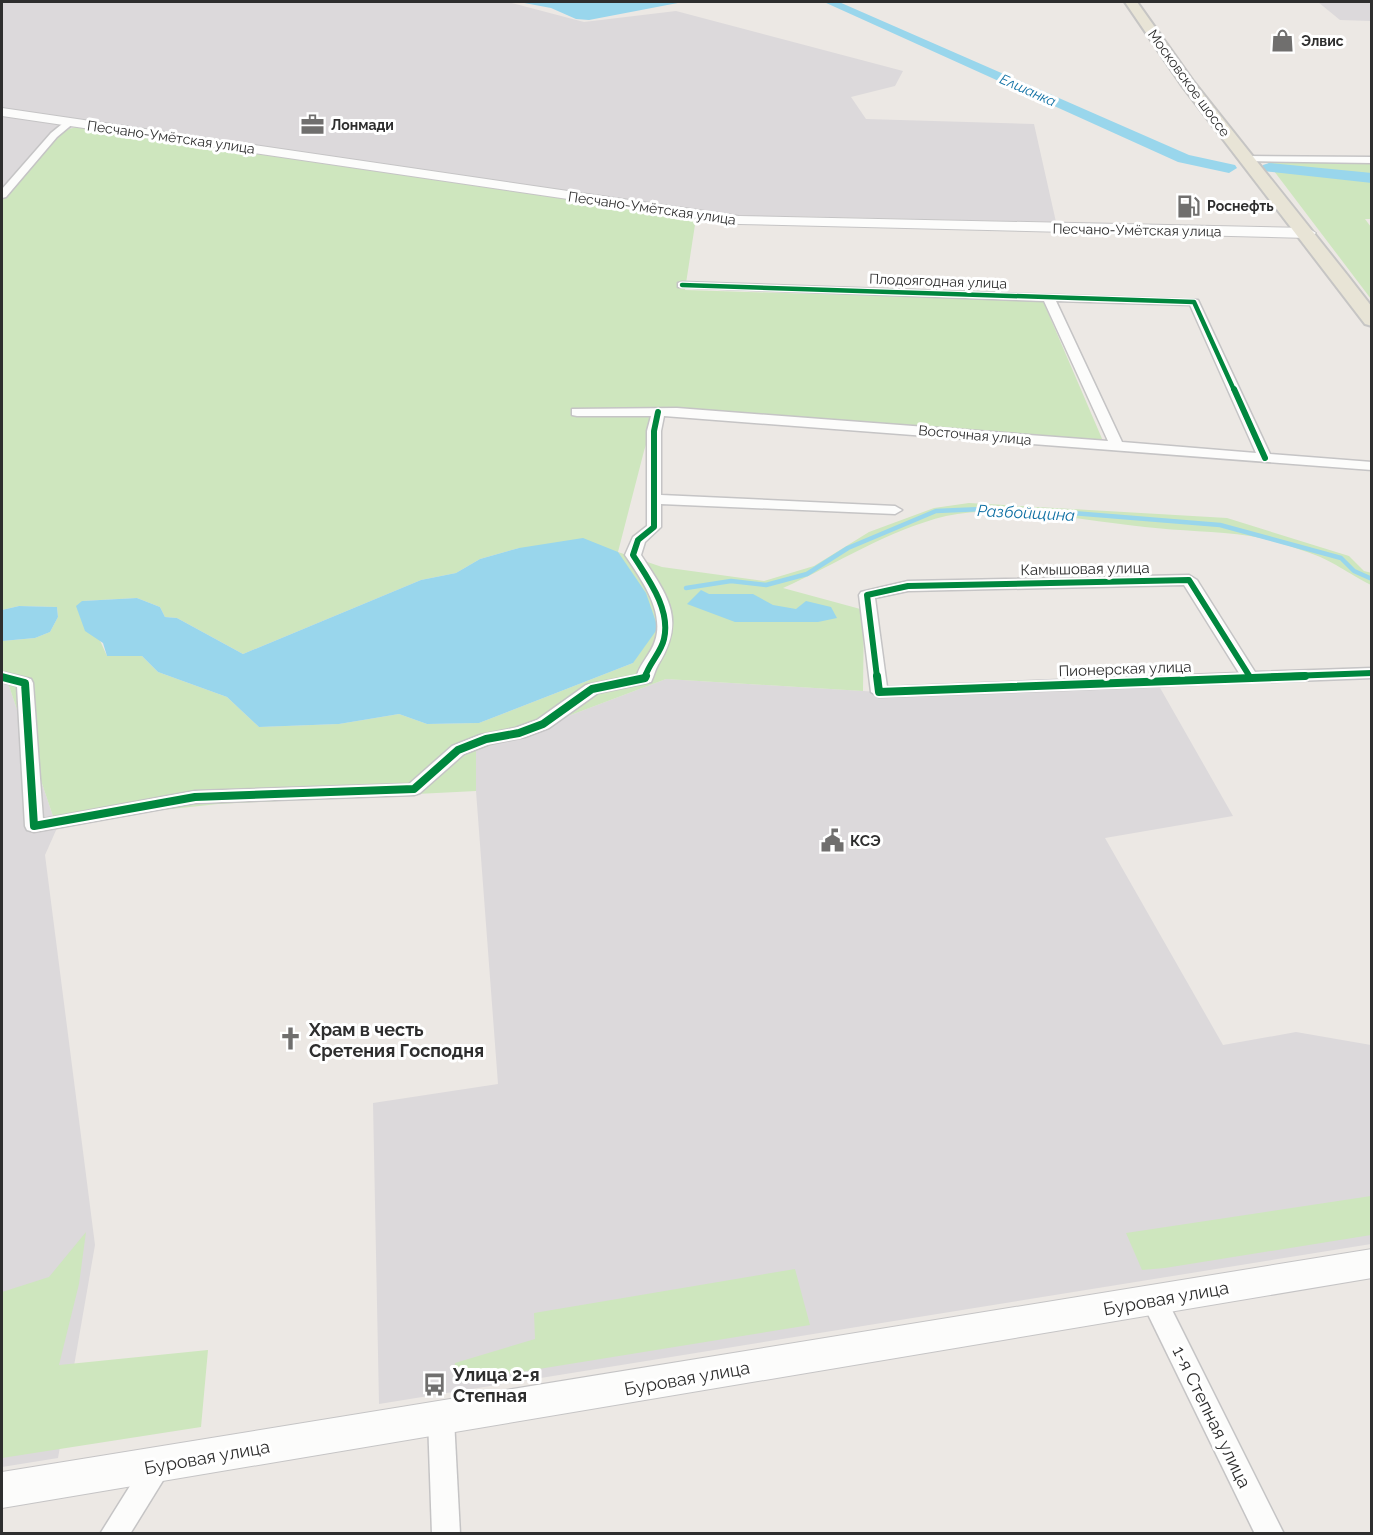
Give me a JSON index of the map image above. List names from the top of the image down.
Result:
{
  "streets": {
    "main road": ["Московское шоссе", "Песчано-Умётская улица", "Буровая улица"],
    "street": [
      "Плодоягодная улица",
      "Восточная улица",
      "Камышовая улица",
      "Пионерская улица",
      "1-я Степная улица"
    ]
  },
  "crossings": [
    ["Московское шоссе", "Песчано-Умётская улица"],
    ["Плодоягодная улица", "Восточная улица"],
    ["Камышовая улица", "Пионерская улица"],
    ["Буровая улица", "1-я Степная улица"]
  ],
  "water": ["Елшанка", "Разбойщина"],
  "places": {
    "shop": ["Элвис"],
    "office": ["Лонмади"],
    "fuel station": ["Роснефть"],
    "public building": ["КСЭ"],
    "church": ["Храм в честь Сретения Господня"],
    "bus stop": ["Улица 2-я Степная"]
  }
}
